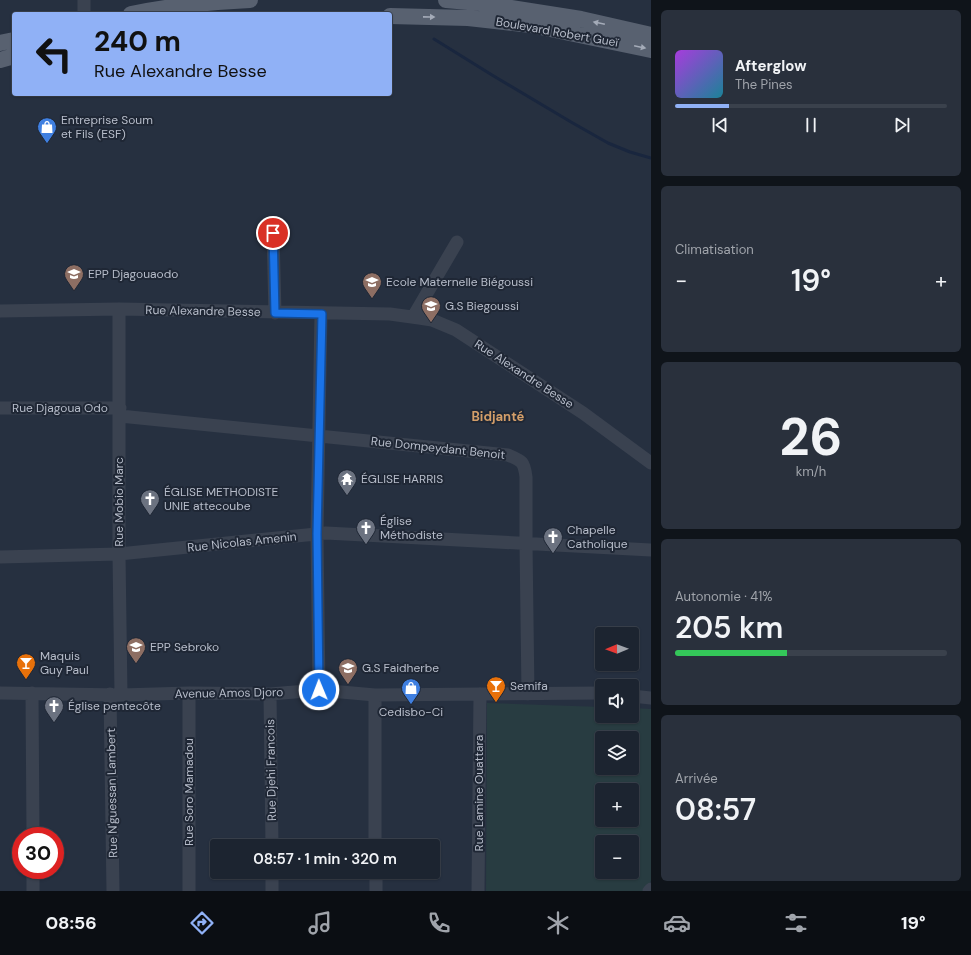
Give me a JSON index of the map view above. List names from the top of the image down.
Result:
{
  "streets": {
    "main road": ["Boulevard Robert Gueï"],
    "street": [
      "Rue Alexandre Besse",
      "Rue Djagoua Odo",
      "Rue Dompeydant Benoit",
      "Rue Mobio Marc",
      "Rue Nicolas Amenin",
      "Avenue Amos Djoro",
      "Rue Djehi Francois",
      "Rue Soro Mamadou",
      "Rue N'guessan Lambert",
      "Rue Lamine Ouattara"
    ]
  },
  "crossings": [
    ["Rue Alexandre Besse", "Rue Mobio Marc"],
    ["Rue Djagoua Odo", "Rue Dompeydant Benoit"],
    ["Rue Djagoua Odo", "Rue Mobio Marc"],
    ["Rue Dompeydant Benoit", "Rue Mobio Marc"],
    ["Rue Dompeydant Benoit", "Rue Nicolas Amenin"],
    ["Rue Dompeydant Benoit", "Avenue Amos Djoro"],
    ["Rue Mobio Marc", "Rue Nicolas Amenin"],
    ["Rue Mobio Marc", "Avenue Amos Djoro"],
    ["Rue Mobio Marc", "Rue N'guessan Lambert"],
    ["Avenue Amos Djoro", "Rue Djehi Francois"],
    ["Avenue Amos Djoro", "Rue Soro Mamadou"],
    ["Avenue Amos Djoro", "Rue N'guessan Lambert"],
    ["Avenue Amos Djoro", "Rue Lamine Ouattara"]
  ],
  "districts": ["Bidjanté"],
  "places": {
    "shop": ["Entreprise Soum et Fils (ESF)", "Cedisbo-Ci"],
    "school or university": [
      "EPP Djagouaodo",
      "Ecole Maternelle Biégoussi",
      "G.S Biegoussi",
      "EPP Sebroko",
      "G.S Faidherbe"
    ],
    "temple": ["ÉGLISE HARRIS"],
    "church": [
      "ÉGLISE METHODISTE UNIE attecoube",
      "Église Méthodiste",
      "Chapelle Catholique",
      "Église pentecôte"
    ],
    "bar": ["Maquis Guy Paul", "Semifa"]
  },
  "north": "left",
  "page": {
    "turn": ["240 m", "Rue Alexandre Besse"],
    "song": ["Afterglow", "The Pines"],
    "tile": [
      "Climatisation",
      ["26", "km/h"],
      ["Autonomie · 41%", "205 km"],
      ["Arrivée", "08:57"]
    ],
    "heat": ["−", "19°", "+"],
    "map_buttons": ["+", "−"],
    "limit": "30",
    "trip": "08:57 · 1 min · 320 m",
    "tabs": ["08:56", "19°"]
  }
}
